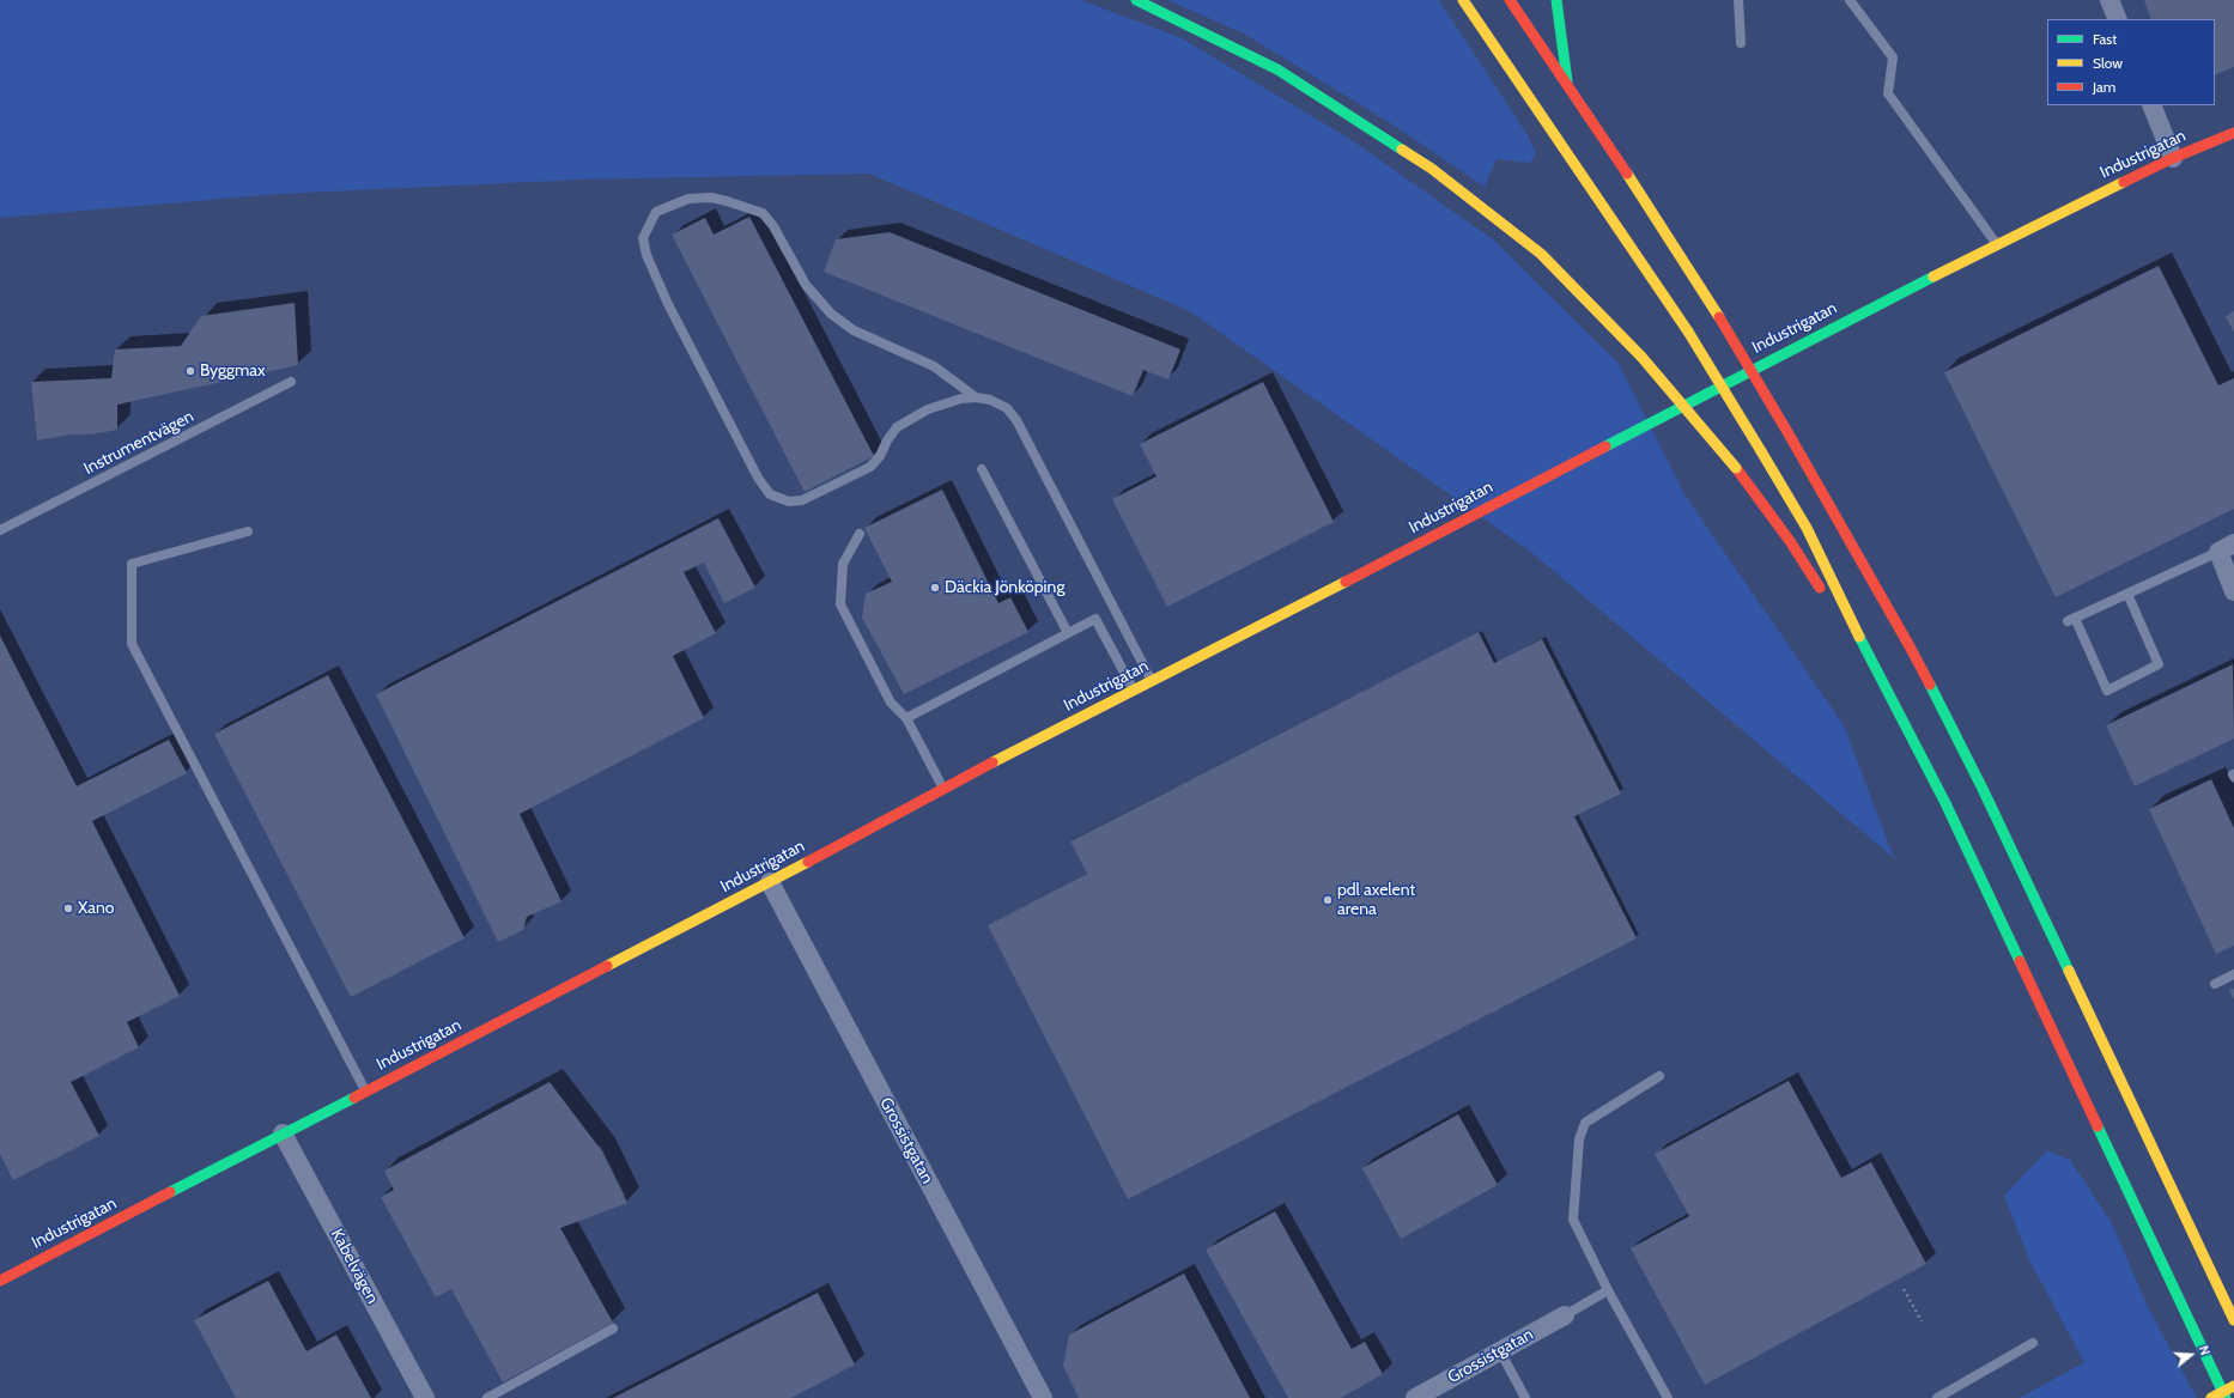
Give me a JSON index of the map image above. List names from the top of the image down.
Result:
{
  "streets": {
    "main road": ["Industrigatan"],
    "street": ["Grossistgatan", "Kabelvägen"],
    "lane": ["Instrumentvägen"]
  },
  "crossings": [
    ["Industrigatan", "Grossistgatan"],
    ["Industrigatan", "Kabelvägen"]
  ],
  "places": [
    "Byggmax",
    "Däckia Jönköping",
    "pdl axelent arena",
    "Xano"
  ],
  "legend": ["Fast", "Slow", "Jam"],
  "north": "right"
}
